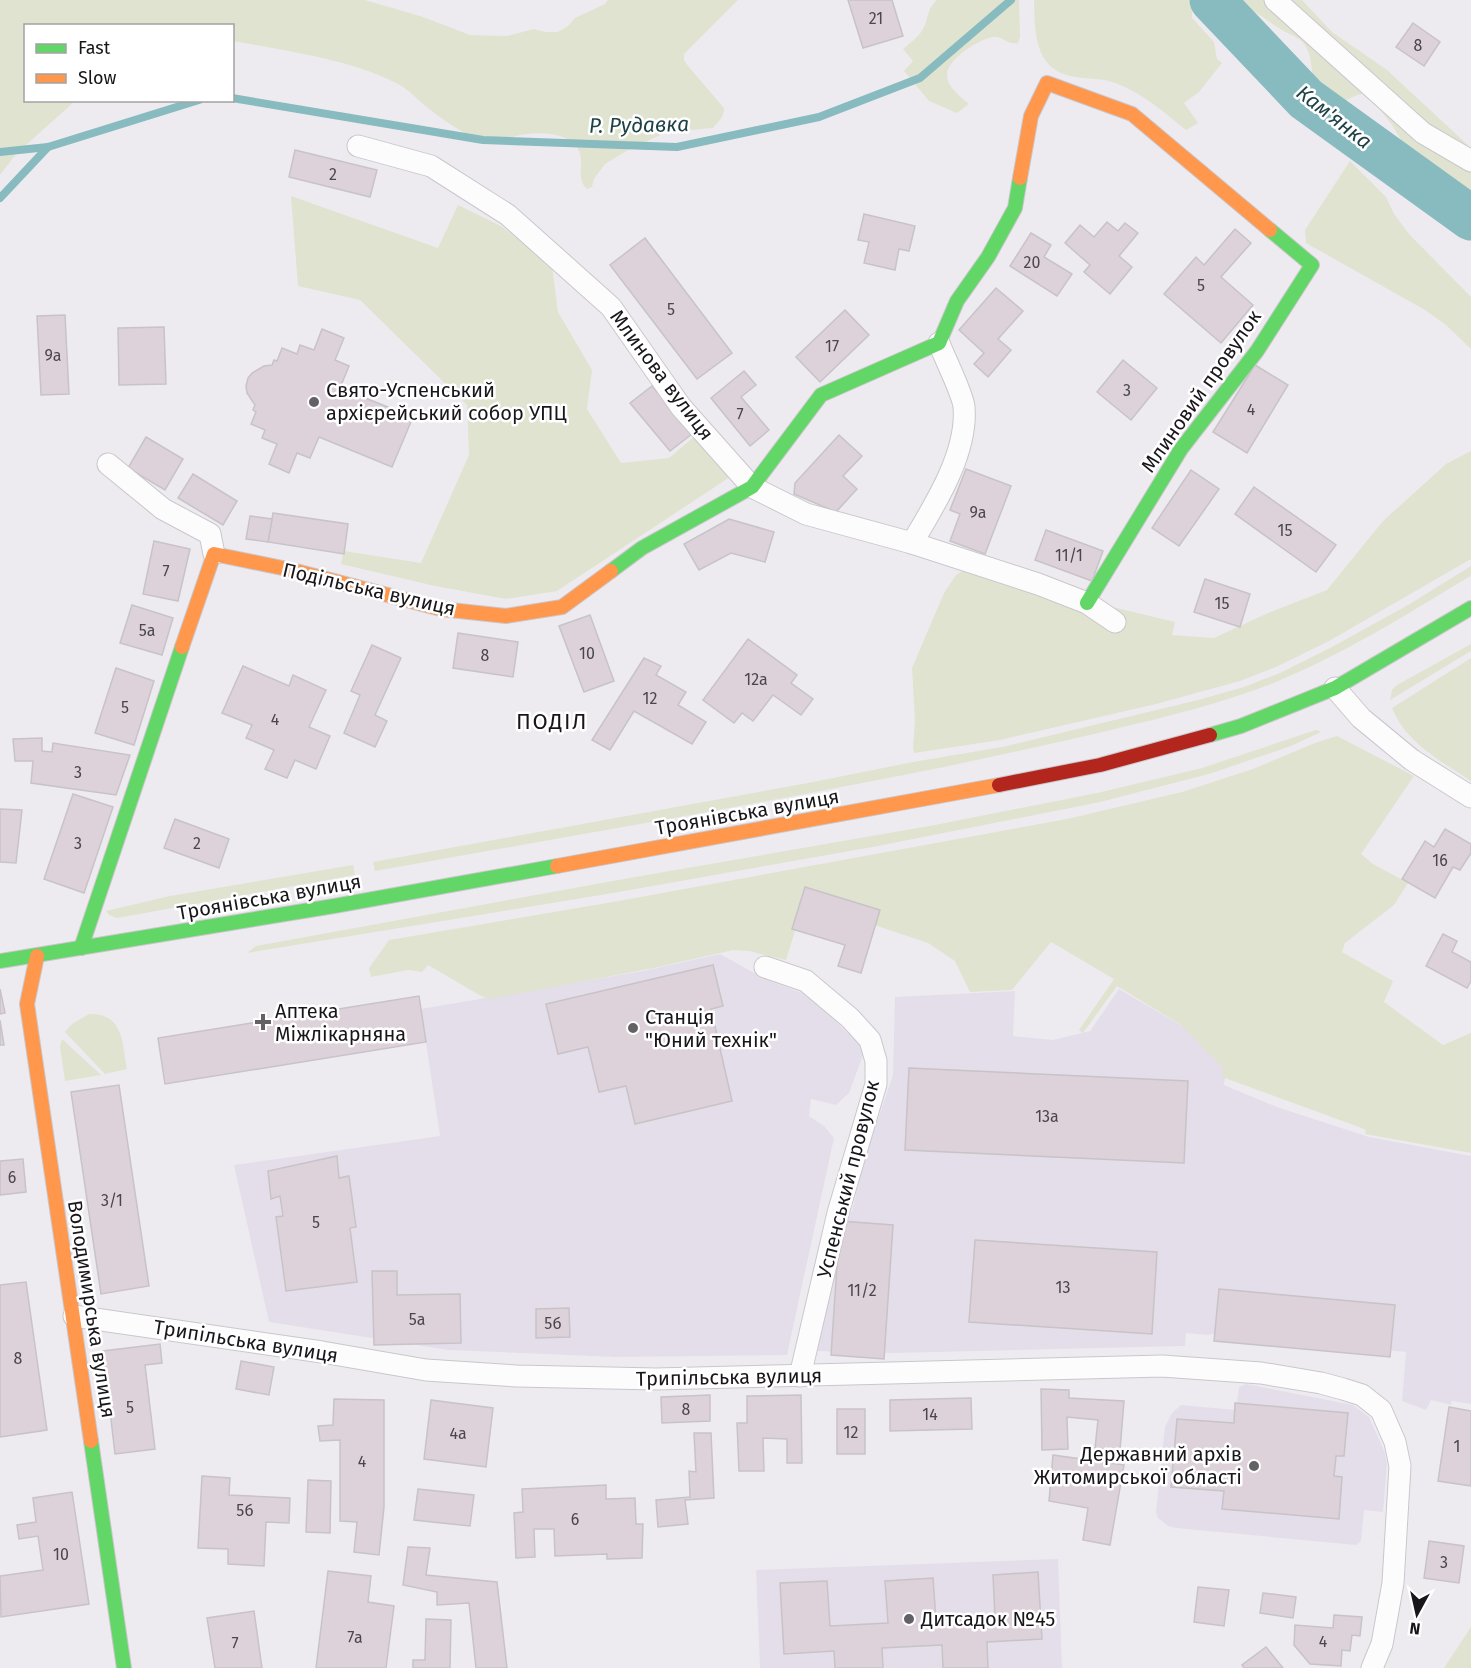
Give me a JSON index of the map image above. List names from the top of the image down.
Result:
{
  "streets": {
    "street": [
      "Млинова вулиця",
      "Млиновий провулок",
      "Подільська вулиця",
      "Троянівська вулиця",
      "Успенський провулок",
      "Володимирська вулиця",
      "Трипільська вулиця"
    ]
  },
  "crossings": [
    ["Млинова вулиця", "Млиновий провулок"],
    ["Млинова вулиця", "Подільська вулиця"],
    ["Млиновий провулок", "Подільська вулиця"],
    ["Троянівська вулиця", "Володимирська вулиця"],
    ["Успенський провулок", "Трипільська вулиця"],
    ["Володимирська вулиця", "Трипільська вулиця"]
  ],
  "districts": ["ПОДІЛ"],
  "water": ["Кам'янка", "Р. Рудавка"],
  "places": {
    "other": [
      "Свято-Успенський архієрейський собор УПЦ",
      "Станція \"Юний технік\"",
      "Державний архів Житомирської області",
      "Дитсадок №45"
    ],
    "health": ["Аптека Міжлікарняна"]
  },
  "house_numbers": [
    "21",
    "8",
    "2",
    "20",
    "5",
    "5",
    "17",
    "9а",
    "3",
    "4",
    "7",
    "9а",
    "15",
    "11/1",
    "7",
    "15",
    "5а",
    "10",
    "8",
    "12а",
    "12",
    "5",
    "4",
    "3",
    "3",
    "2",
    "16",
    "13а",
    "6",
    "3/1",
    "5",
    "13",
    "11/2",
    "5а",
    "5б",
    "8",
    "5",
    "8",
    "14",
    "12",
    "4а",
    "1",
    "4",
    "5б",
    "6",
    "10",
    "3",
    "7а",
    "4",
    "7"
  ],
  "legend": ["Fast", "Slow"],
  "north": "bottom"
}
